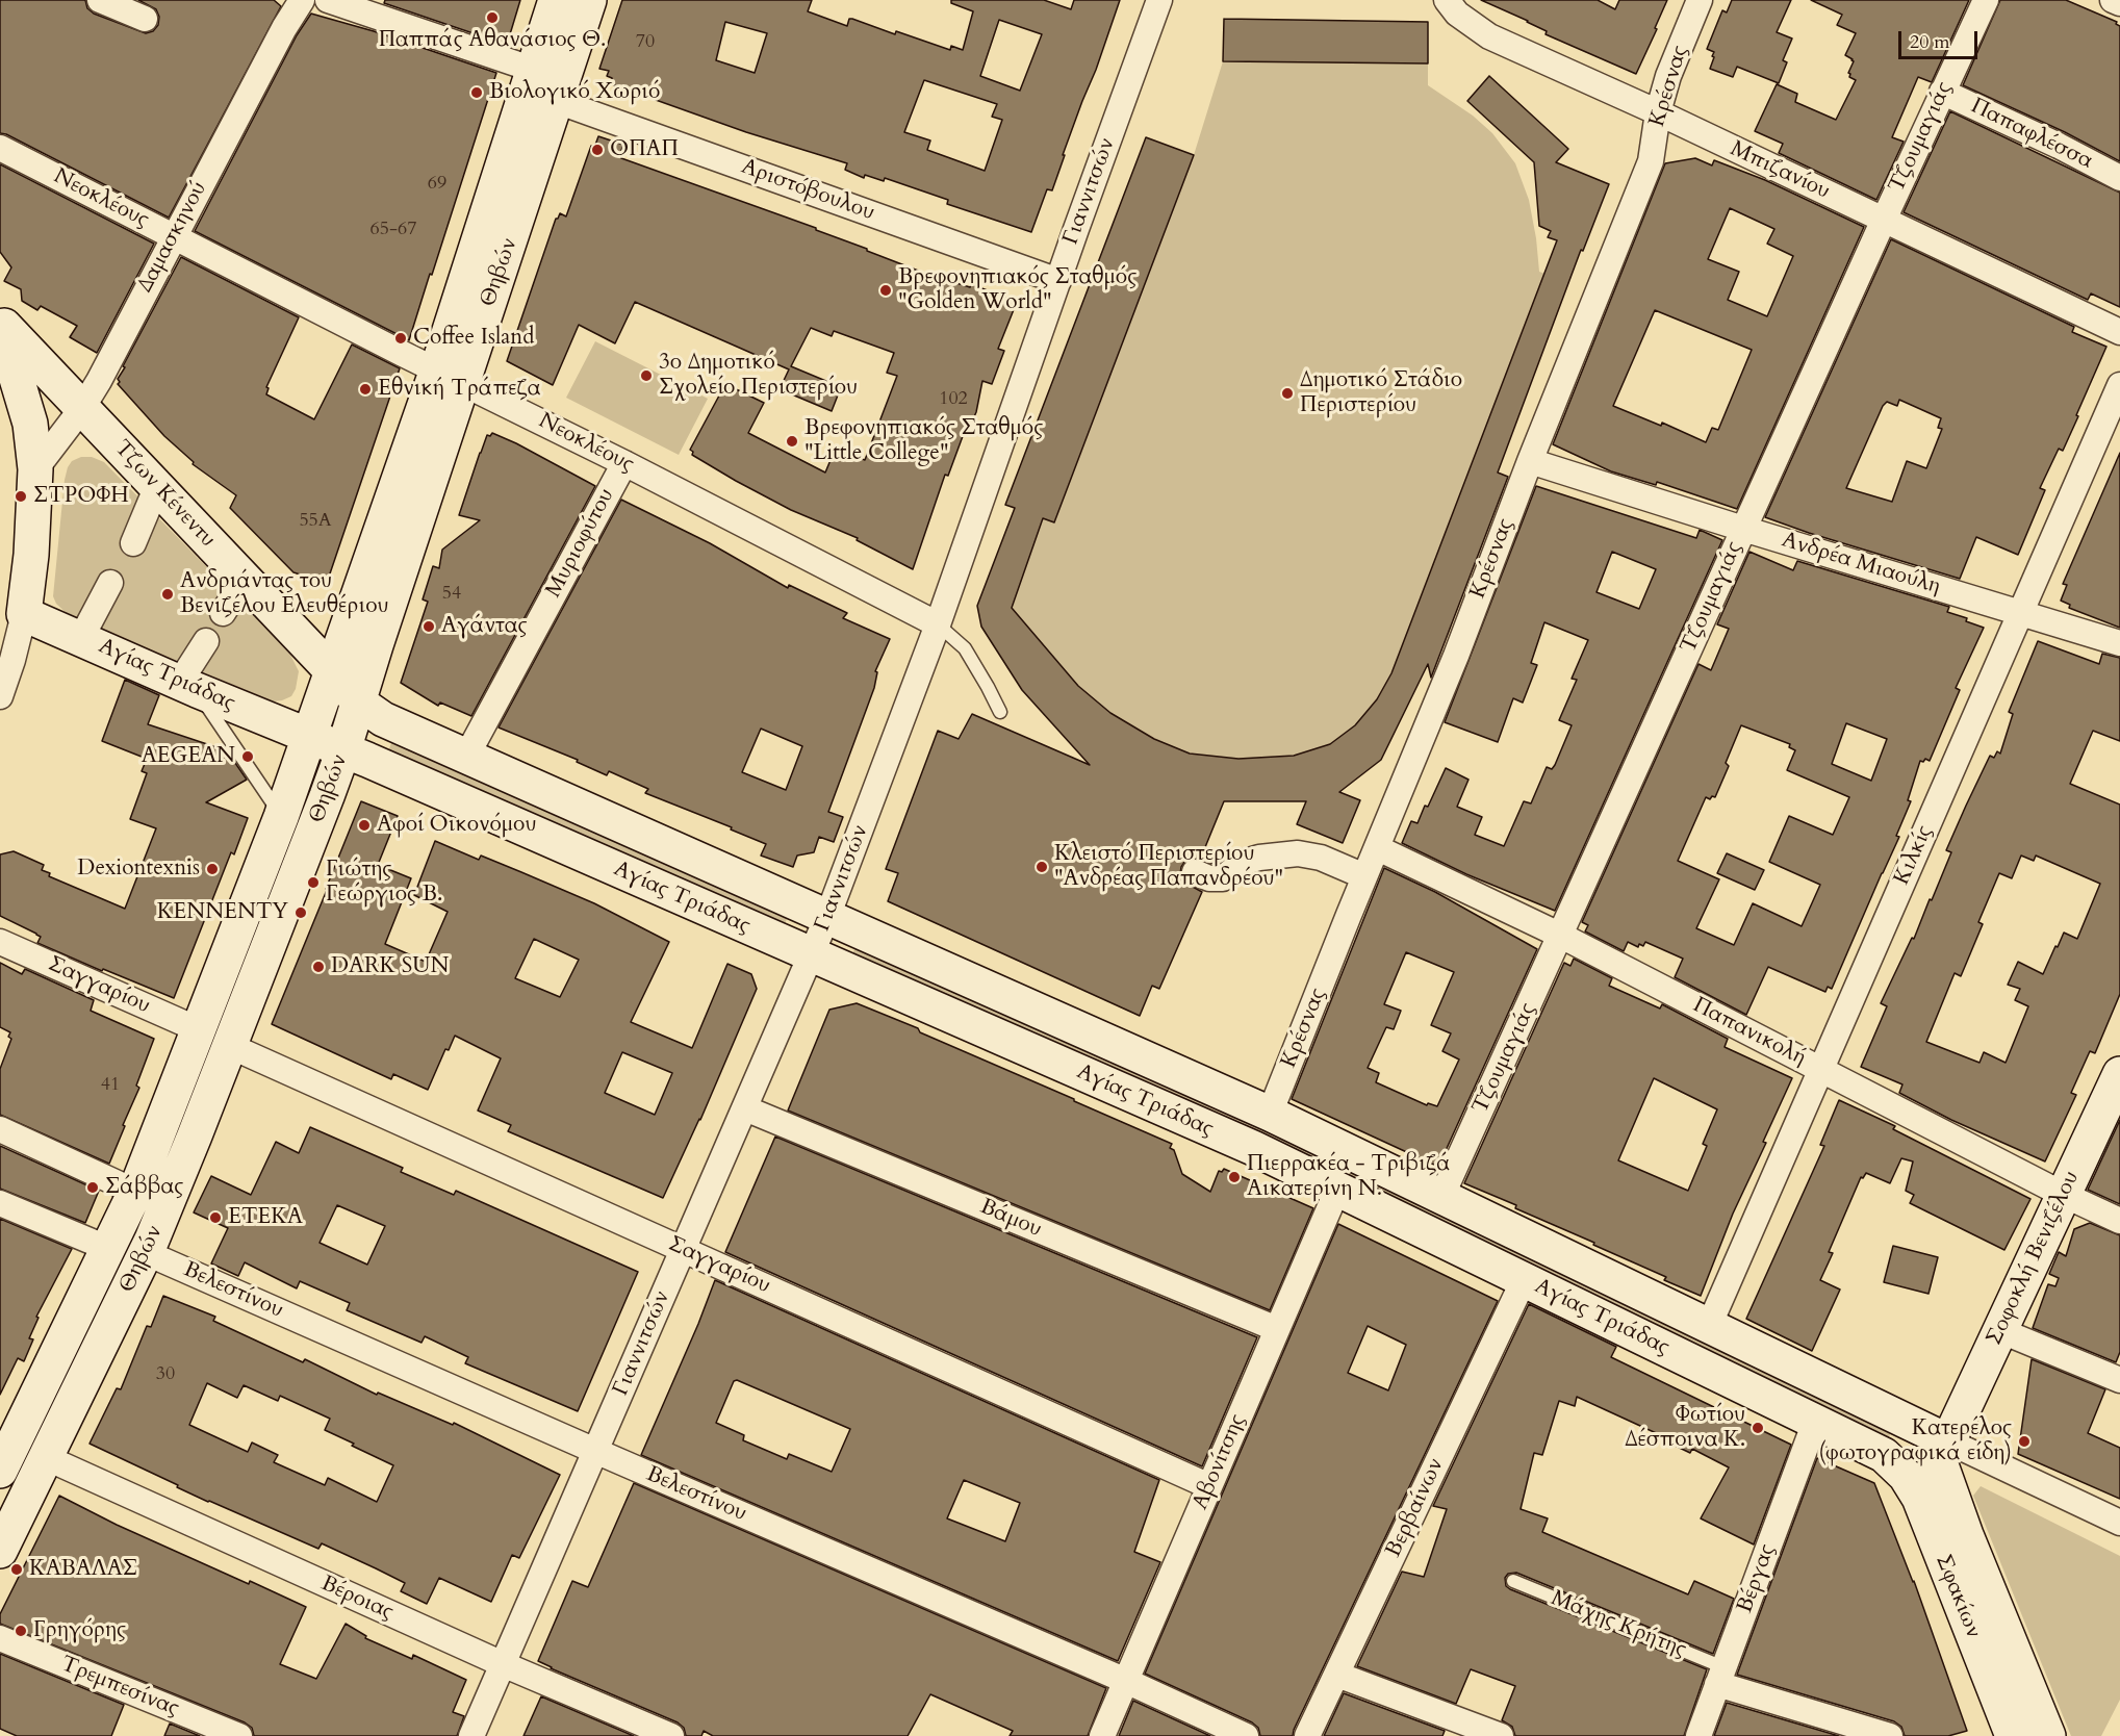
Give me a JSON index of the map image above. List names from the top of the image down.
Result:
{
  "streets": {
    "street": [
      "Κρέσνας",
      "Παπαφλέσσα",
      "Τζουμαγιάς",
      "Μπιζανίου",
      "Αριστόβουλου",
      "Γιαννιτσών",
      "Νεοκλέους",
      "Δαμασκηνού",
      "Θηβών",
      "Τζων Κένεντυ",
      "Μυριοφύτου",
      "Ανδρέα Μιαούλη",
      "Αγίας Τριάδας",
      "Κιλκίς",
      "Σαγγαρίου",
      "Παπανικολή",
      "Βάμου",
      "Σοφοκλή Βενιζέλου",
      "Βελεστίνου",
      "Αβονίτσης",
      "Βερβαίνων",
      "Βέργας",
      "Σφακίων",
      "Βέροιας",
      "Μάχης Κρήτης",
      "Τρεμπεσίνας"
    ]
  },
  "crossings": [
    ["Κρέσνας", "Μπιζανίου"],
    ["Κρέσνας", "Ανδρέα Μιαούλη"],
    ["Κρέσνας", "Αγίας Τριάδας"],
    ["Κρέσνας", "Παπανικολή"],
    ["Παπαφλέσσα", "Τζουμαγιάς"],
    ["Τζουμαγιάς", "Μπιζανίου"],
    ["Τζουμαγιάς", "Ανδρέα Μιαούλη"],
    ["Τζουμαγιάς", "Αγίας Τριάδας"],
    ["Τζουμαγιάς", "Παπανικολή"],
    ["Αριστόβουλου", "Γιαννιτσών"],
    ["Αριστόβουλου", "Θηβών"],
    ["Γιαννιτσών", "Νεοκλέους"],
    ["Γιαννιτσών", "Αγίας Τριάδας"],
    ["Γιαννιτσών", "Σαγγαρίου"],
    ["Γιαννιτσών", "Βάμου"],
    ["Γιαννιτσών", "Βελεστίνου"],
    ["Γιαννιτσών", "Βέροιας"],
    ["Νεοκλέους", "Δαμασκηνού"],
    ["Νεοκλέους", "Θηβών"],
    ["Νεοκλέους", "Μυριοφύτου"],
    ["Δαμασκηνού", "Τζων Κένεντυ"],
    ["Θηβών", "Τζων Κένεντυ"],
    ["Θηβών", "Αγίας Τριάδας"],
    ["Θηβών", "Σαγγαρίου"],
    ["Θηβών", "Βελεστίνου"],
    ["Θηβών", "Βέροιας"],
    ["Τζων Κένεντυ", "Αγίας Τριάδας"],
    ["Μυριοφύτου", "Αγίας Τριάδας"],
    ["Ανδρέα Μιαούλη", "Κιλκίς"],
    ["Αγίας Τριάδας", "Κιλκίς"],
    ["Αγίας Τριάδας", "Σοφοκλή Βενιζέλου"],
    ["Αγίας Τριάδας", "Αβονίτσης"],
    ["Αγίας Τριάδας", "Βερβαίνων"],
    ["Αγίας Τριάδας", "Βέργας"],
    ["Αγίας Τριάδας", "Σφακίων"],
    ["Κιλκίς", "Παπανικολή"],
    ["Σαγγαρίου", "Αβονίτσης"],
    ["Παπανικολή", "Σοφοκλή Βενιζέλου"],
    ["Βάμου", "Αβονίτσης"],
    ["Σοφοκλή Βενιζέλου", "Σφακίων"],
    ["Βελεστίνου", "Αβονίτσης"],
    ["Βέργας", "Μάχης Κρήτης"]
  ],
  "places": [
    "Παππάς Αθανάσιος Θ.",
    "Βιολογικό Χωριό",
    "ΟΠΑΠ",
    "Βρεφονηπιακός Σταθμός \"Golden World\"",
    "Coffee Island",
    "3ο Δημοτικό Σχολείο Περιστερίου",
    "Εθνική Τράπεζα",
    "Δημοτικό Στάδιο Περιστερίου",
    "Βρεφονηπιακός Σταθμός \"Little College\"",
    "ΣΤΡΟΦΗ",
    "Ανδριάντας του Βενιζέλου Ελευθέριου",
    "Αγάντας",
    "AEGEAN",
    "Αφοί Οικονόμου",
    "Κλειστό Περιστερίου \"Ανδρέας Παπανδρέου\"",
    "Dexiontexnis",
    "Γιώτης Γεώργιος Β.",
    "ΚΕΝΝΕΝΤΥ",
    "DARK SUN",
    "Πιερρακέα - Τριβιζά Αικατερίνη Ν.",
    "Σάββας",
    "ΕΤΕΚΑ",
    "Φωτίου Δέσποινα Κ.",
    "Κατερέλος (φωτογραφικά είδη)",
    "ΚΑΒΑΛΑΣ",
    "Γρηγόρης"
  ],
  "house_numbers": [
    "70",
    "69",
    "65-67",
    "102",
    "55Α",
    "54",
    "41",
    "30"
  ],
  "scale_bar": "20 m"
}
